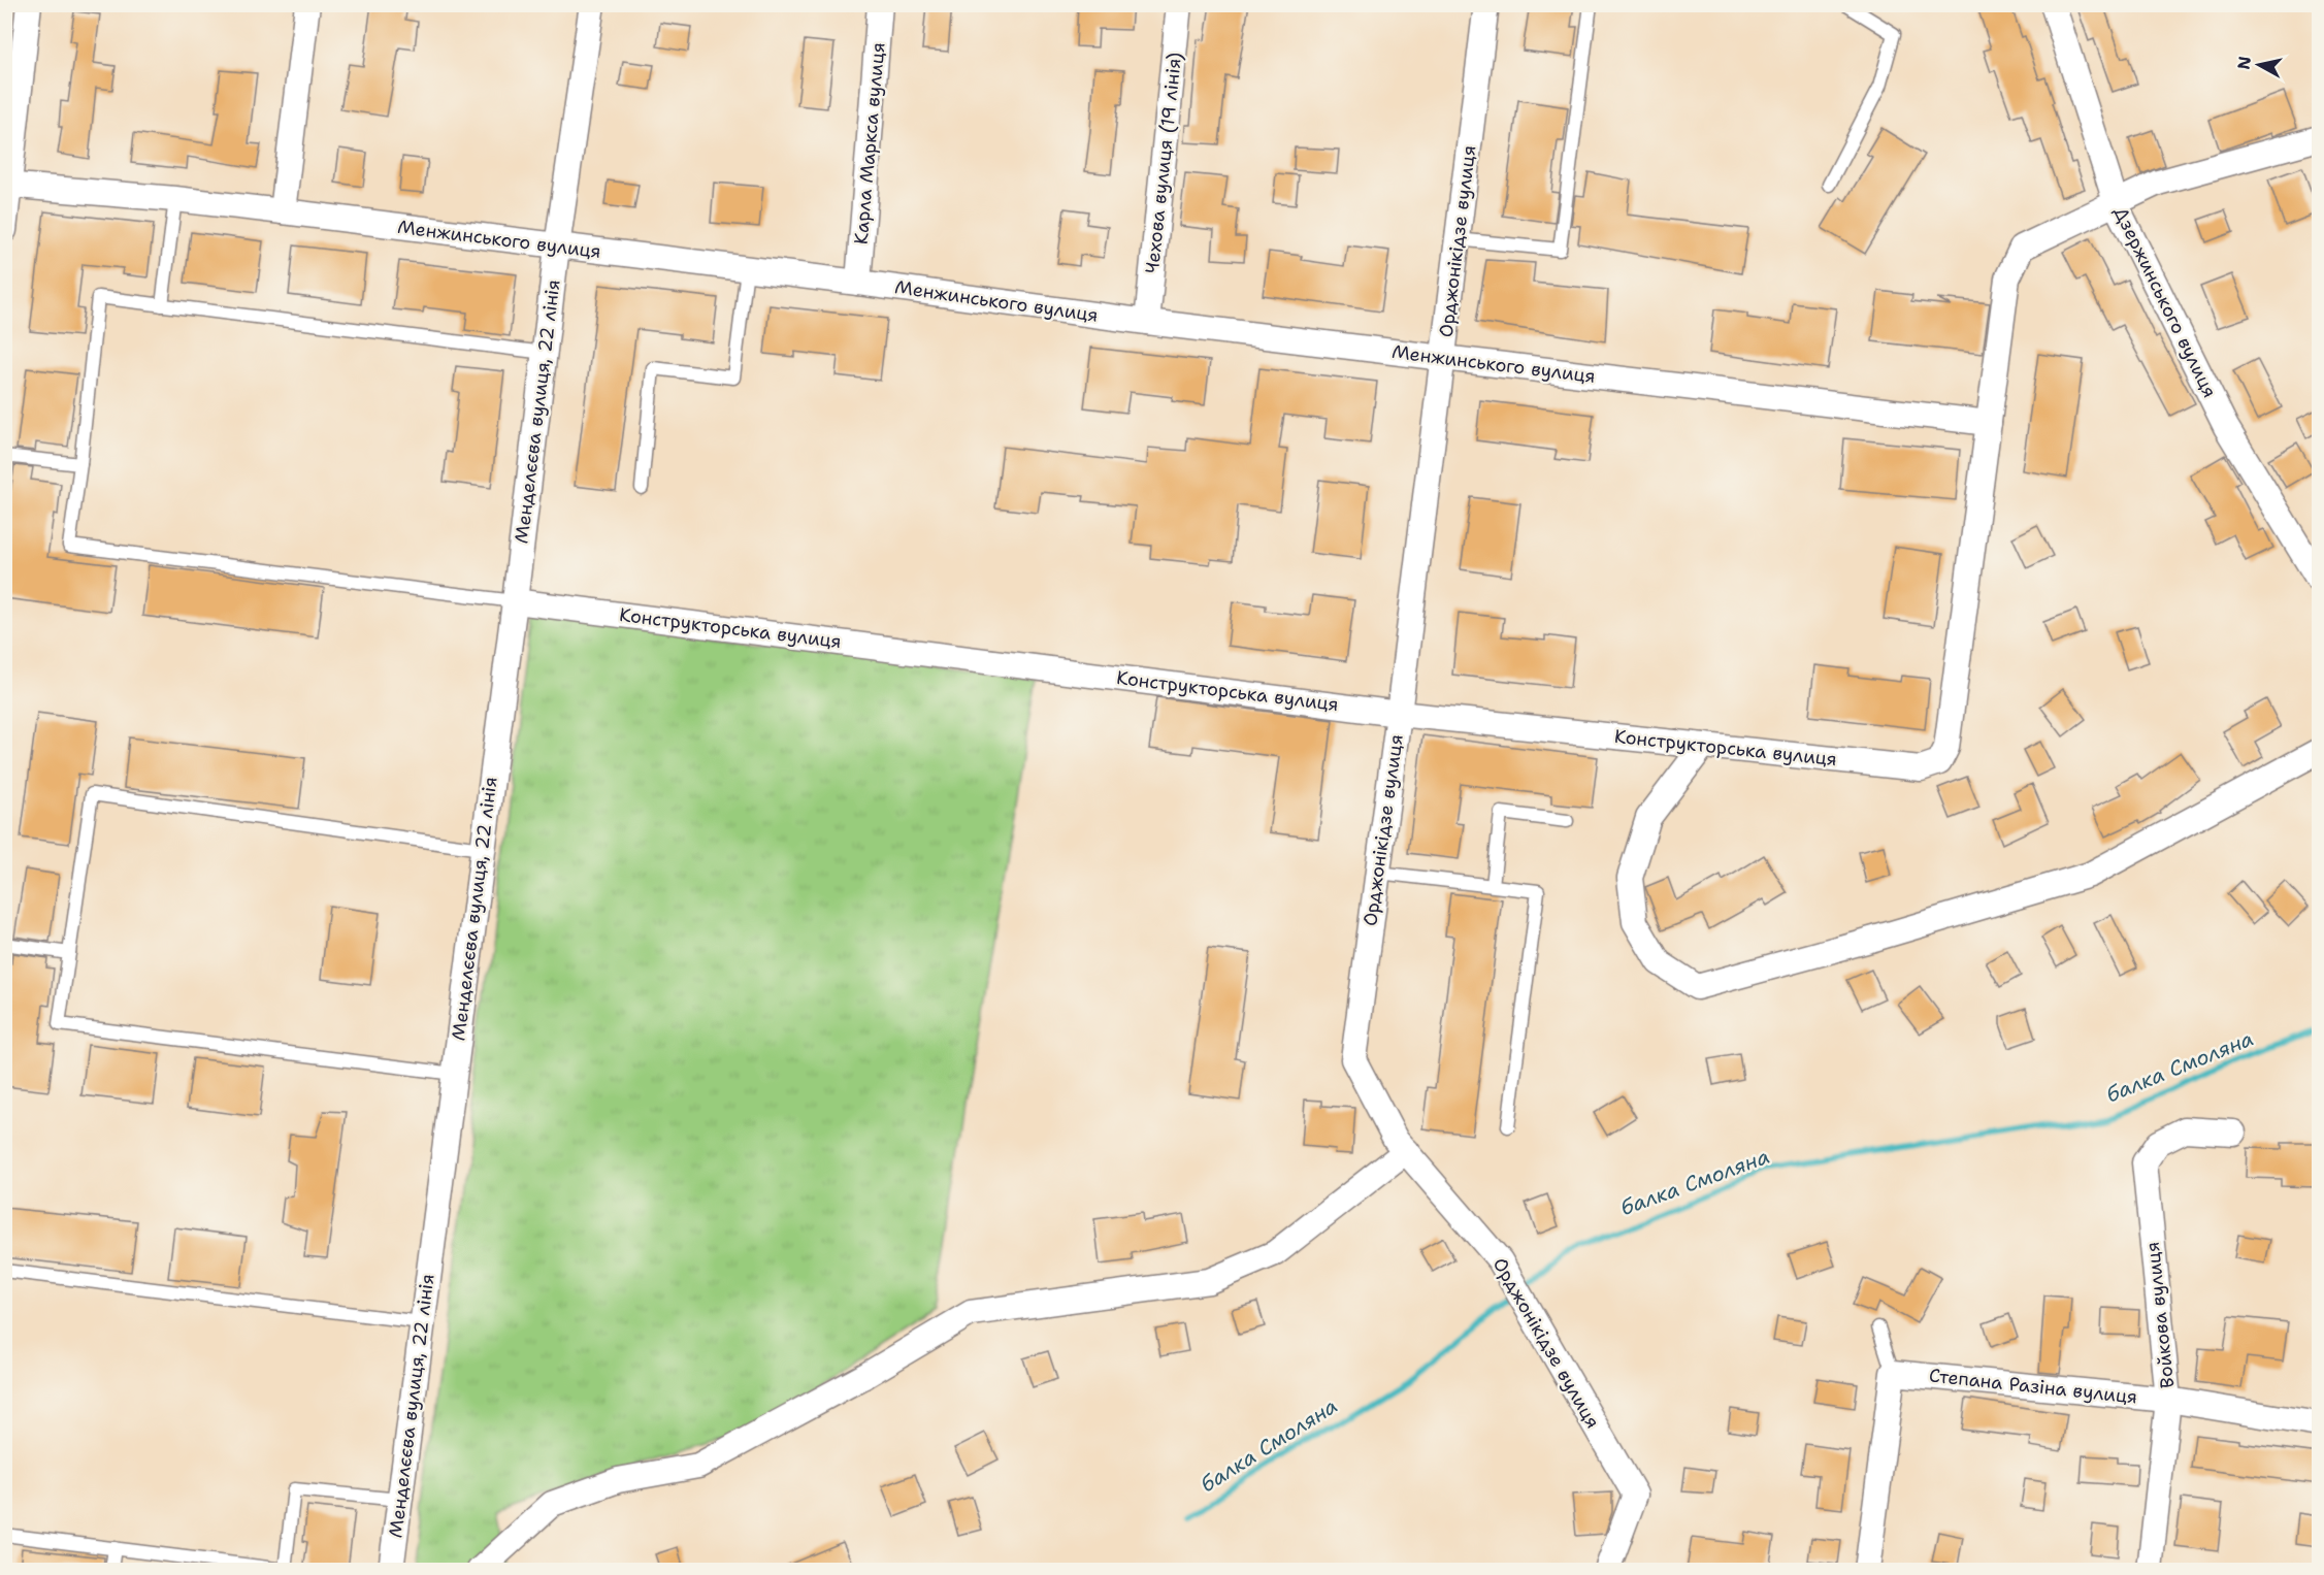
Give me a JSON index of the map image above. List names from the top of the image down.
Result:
{
  "streets": {
    "street": [
      "Карла Маркса вулиця",
      "Чехова вулиця (19 лiнiя)",
      "Менжинського вулиця",
      "Орджонікідзе вулиця",
      "Дзержинського вулиця",
      "Менделєєва вулиця, 22 лінія",
      "Конструкторська вулиця",
      "Войкова вулиця",
      "Степана Разіна вулиця"
    ]
  },
  "crossings": [
    ["Карла Маркса вулиця", "Менжинського вулиця"],
    ["Чехова вулиця (19 лiнiя)", "Менжинського вулиця"],
    ["Менжинського вулиця", "Орджонікідзе вулиця"],
    ["Менжинського вулиця", "Менделєєва вулиця, 22 лінія"],
    ["Менжинського вулиця", "Конструкторська вулиця"],
    ["Орджонікідзе вулиця", "Конструкторська вулиця"],
    ["Менделєєва вулиця, 22 лінія", "Конструкторська вулиця"],
    ["Войкова вулиця", "Степана Разіна вулиця"]
  ],
  "water": ["балка Смоляна"],
  "north": "left"
}
